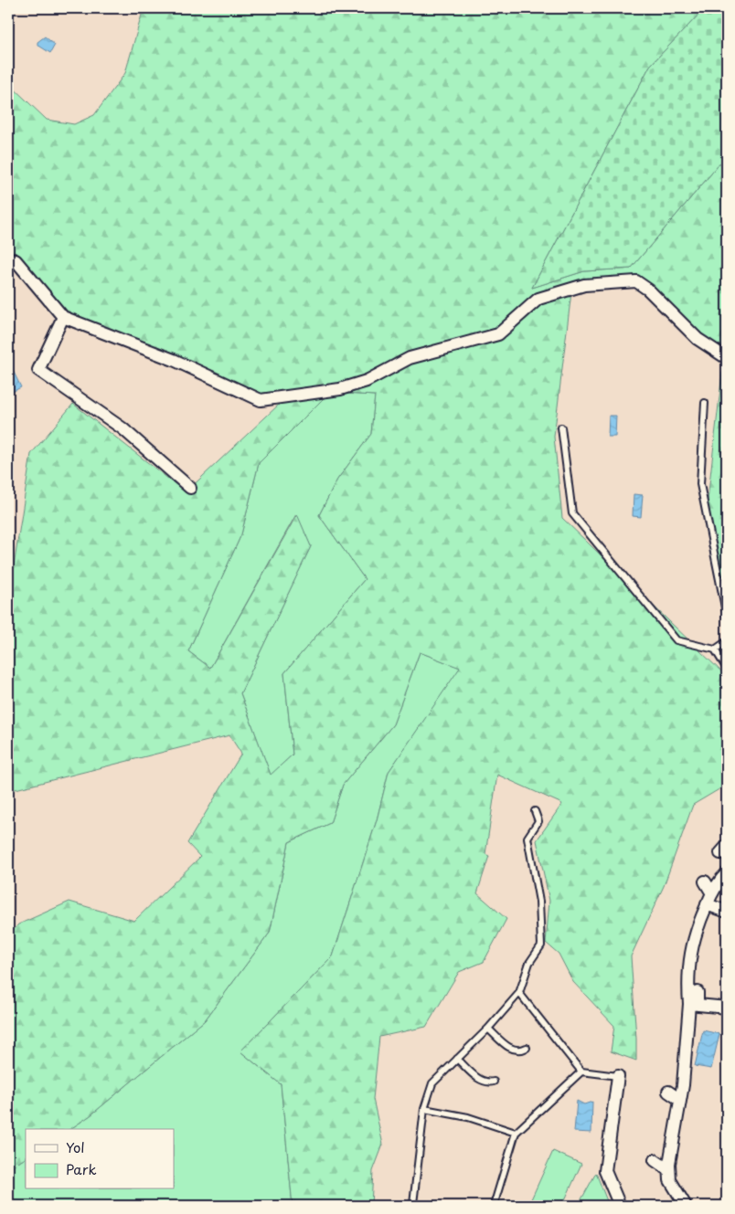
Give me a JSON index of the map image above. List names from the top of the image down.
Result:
{
  "legend": ["Yol", "Park"]
}
